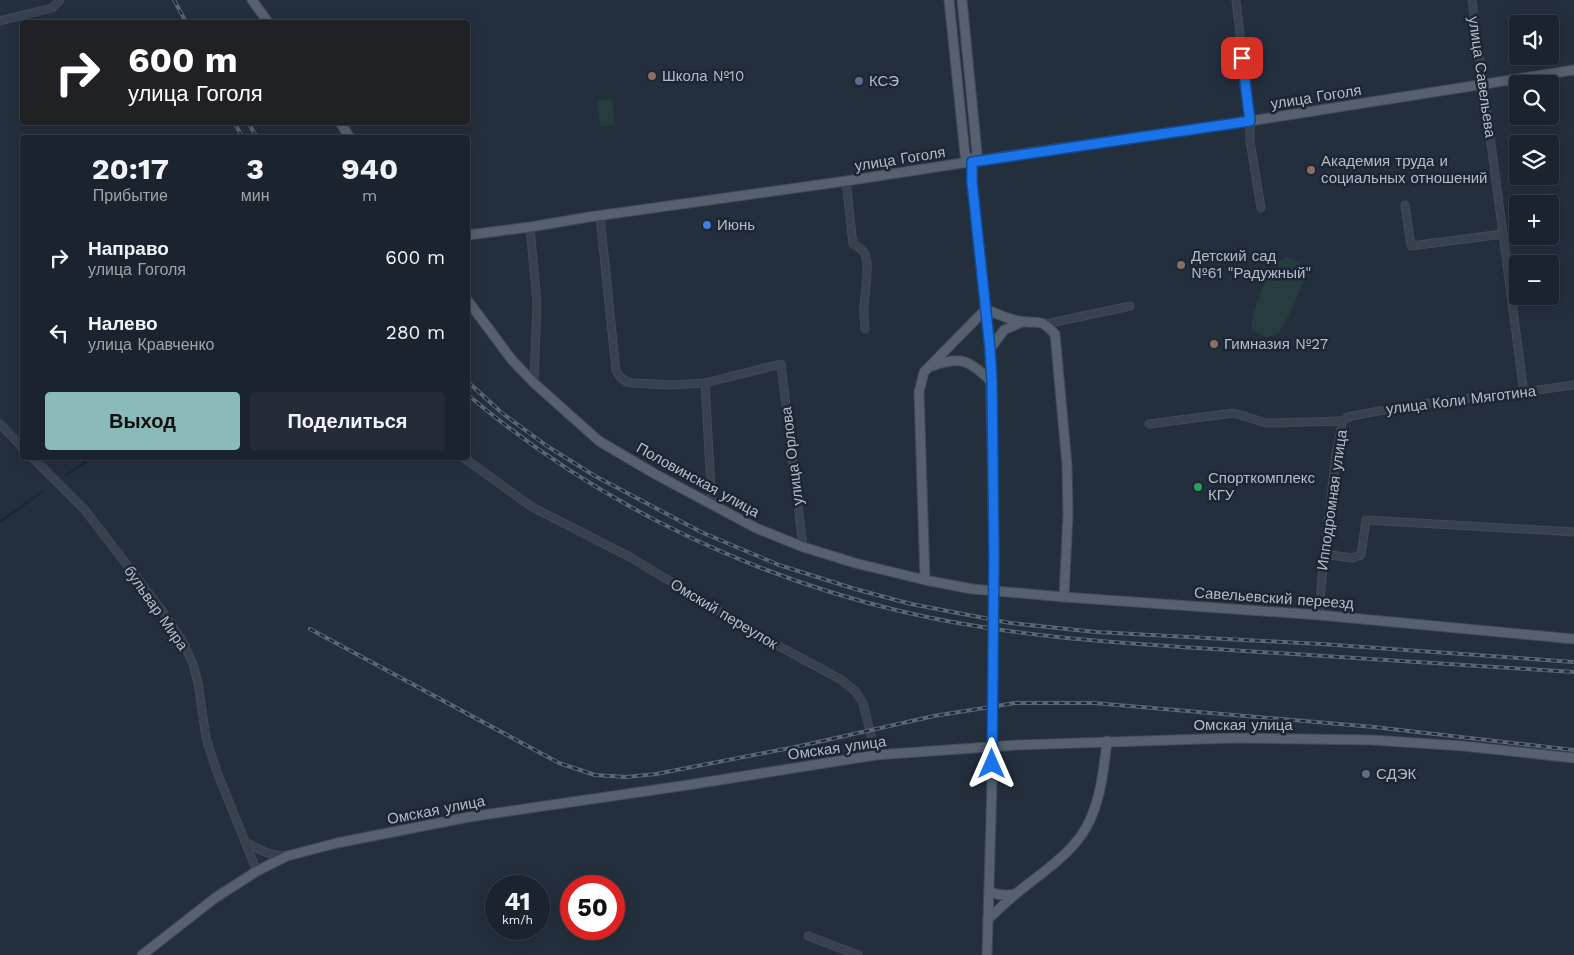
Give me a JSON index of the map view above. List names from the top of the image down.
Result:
{
  "streets": {
    "main road": [
      "улица Гоголя",
      "Половинская улица",
      "Савельевский переезд",
      "Омская улица"
    ],
    "street": [
      "улица Савельева",
      "улица Коли Мяготина",
      "улица Орлова",
      "Ипподромная улица",
      "бульвар Мира",
      "Омский переулок"
    ]
  },
  "crossings": [
    ["улица Савельева", "улица Гоголя"],
    ["улица Савельева", "улица Коли Мяготина"],
    ["улица Коли Мяготина", "Ипподромная улица"],
    ["улица Орлова", "Половинская улица"],
    ["Половинская улица", "Савельевский переезд"],
    ["Ипподромная улица", "Савельевский переезд"],
    ["бульвар Мира", "Омская улица"],
    ["Омский переулок", "Омская улица"]
  ],
  "places": [
    "Школа №10",
    "КСЭ",
    "Академия труда и социальных отношений",
    "Июнь",
    "Детский сад №61 \"Радужный\"",
    "Гимназия №27",
    "Спорткомплекс КГУ",
    "СДЭК"
  ],
  "page": {
    "map_buttons": ["+", "−"],
    "turn": ["600 m", "улица Гоголя"],
    "eta": [
      "20:17",
      "Прибытие",
      "3",
      "мин",
      "940",
      "m"
    ],
    "list": [
      {
        "name": "Направо",
        "note": "улица Гоголя",
        "value": "600 m"
      },
      {
        "name": "Налево",
        "note": "улица Кравченко",
        "value": "280 m"
      }
    ],
    "buttons": ["Выход", "Поделиться"],
    "speed": "41 km/h",
    "limit": "50"
  }
}
